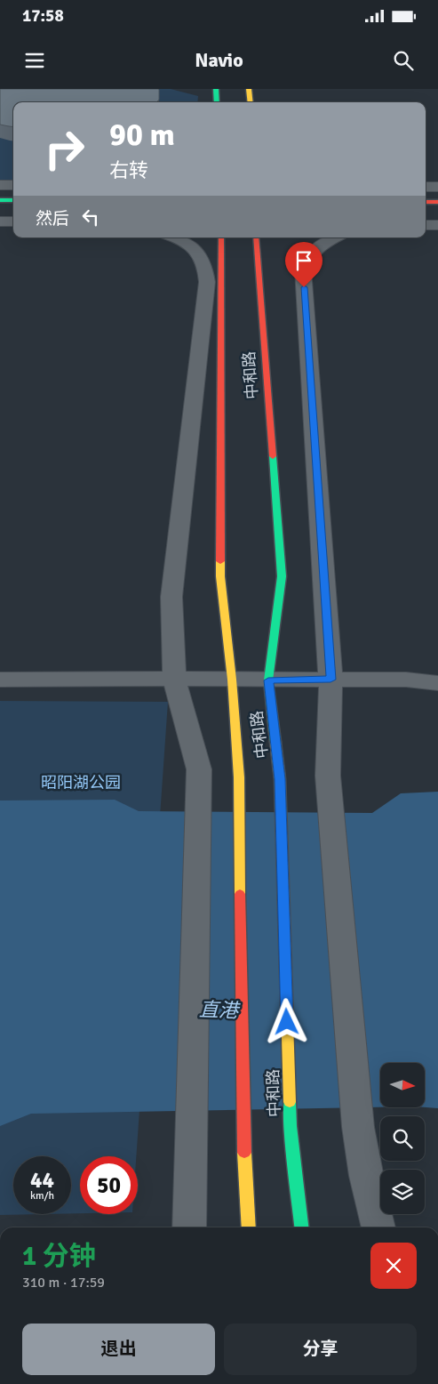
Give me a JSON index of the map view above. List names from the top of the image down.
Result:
{
  "streets": {
    "main road": ["中和路"]
  },
  "water": ["直港"],
  "parks": ["昭阳湖公园"],
  "north": "right",
  "page": {
    "status": "17:58",
    "header": "Navio",
    "turn": ["90 m", "右转"],
    "then": "然后",
    "speed": "44 km/h",
    "limit": "50",
    "heading": ["1 分钟", "310 m · 17:59"],
    "buttons": ["退出", "分享"]
  }
}
